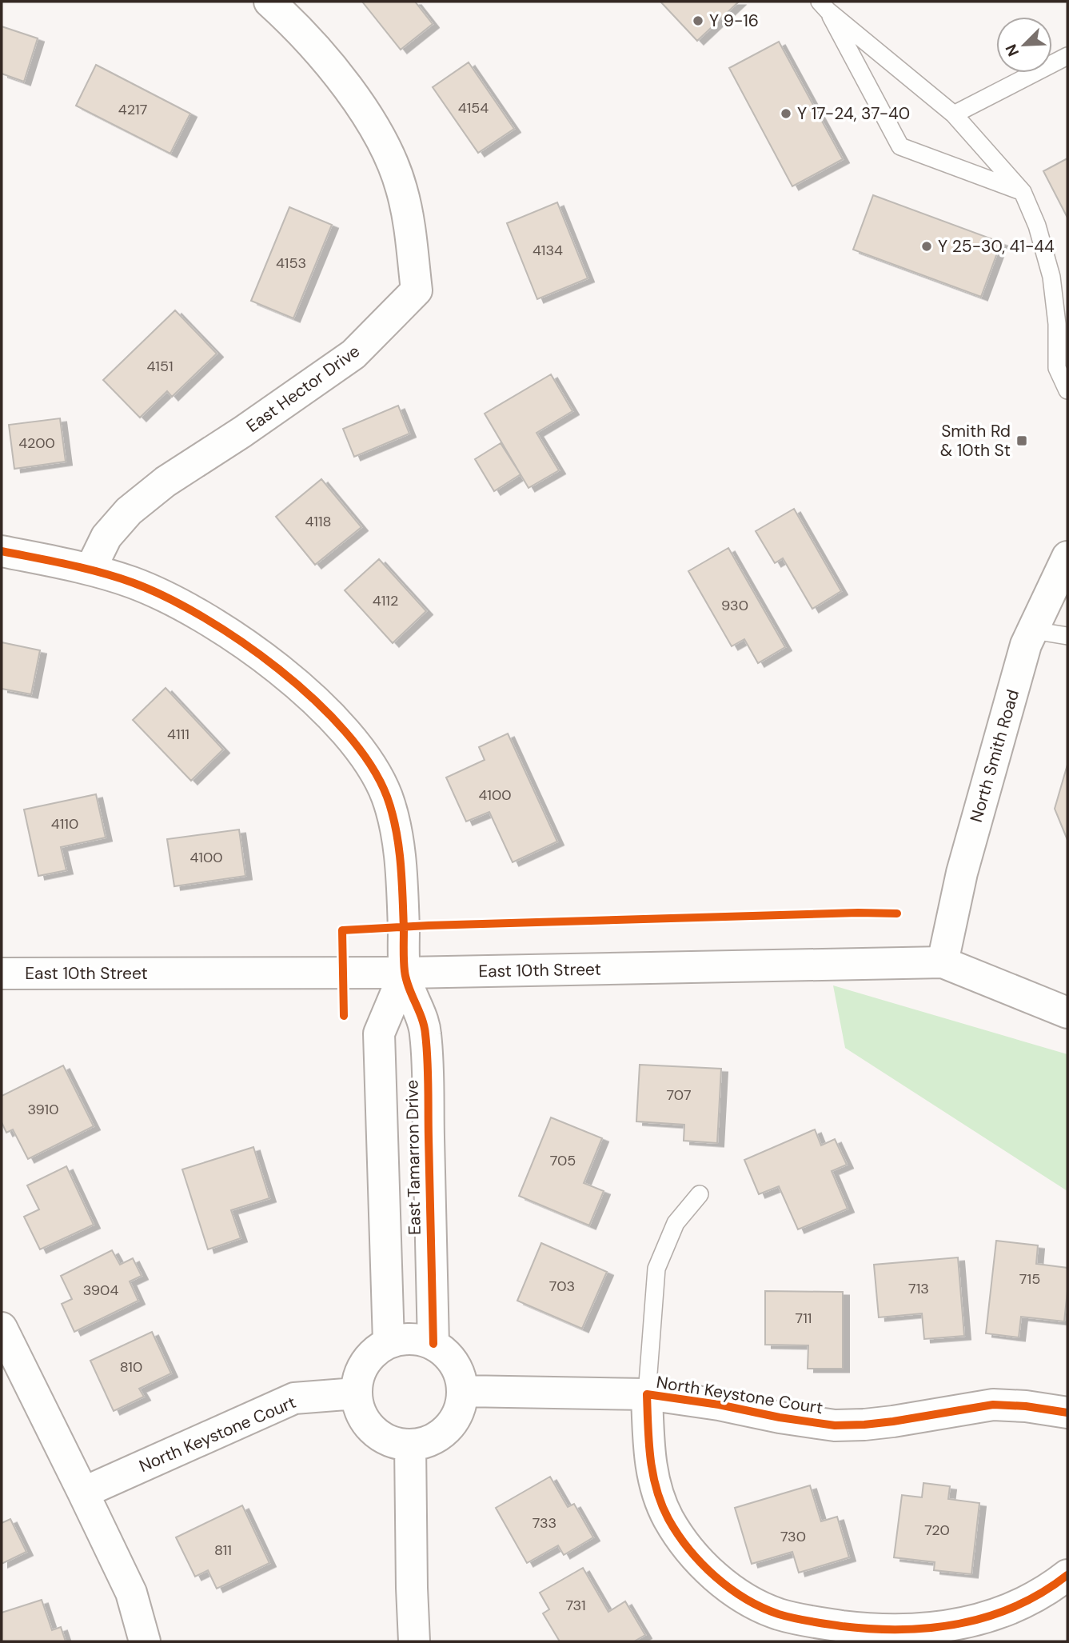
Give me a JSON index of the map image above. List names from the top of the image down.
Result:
{
  "streets": {
    "street": [
      "East Hector Drive",
      "North Smith Road",
      "East 10th Street",
      "East Tamarron Drive",
      "North Keystone Court"
    ]
  },
  "crossings": [
    ["North Smith Road", "East 10th Street"],
    ["East 10th Street", "East Tamarron Drive"],
    ["East Tamarron Drive", "North Keystone Court"]
  ],
  "places": {
    "other": ["Y 9-16", "Y 17-24, 37-40", "Y 25-30, 41-44"],
    "transit": ["Smith Rd & 10th St"]
  },
  "house_numbers": [
    "4154",
    "4217",
    "4134",
    "4153",
    "4151",
    "4200",
    "4118",
    "4112",
    "930",
    "4111",
    "4100",
    "4110",
    "4100",
    "707",
    "3910",
    "705",
    "715",
    "703",
    "713",
    "3904",
    "711",
    "810",
    "733",
    "720",
    "730",
    "811",
    "731"
  ],
  "north": "bottom left"
}
